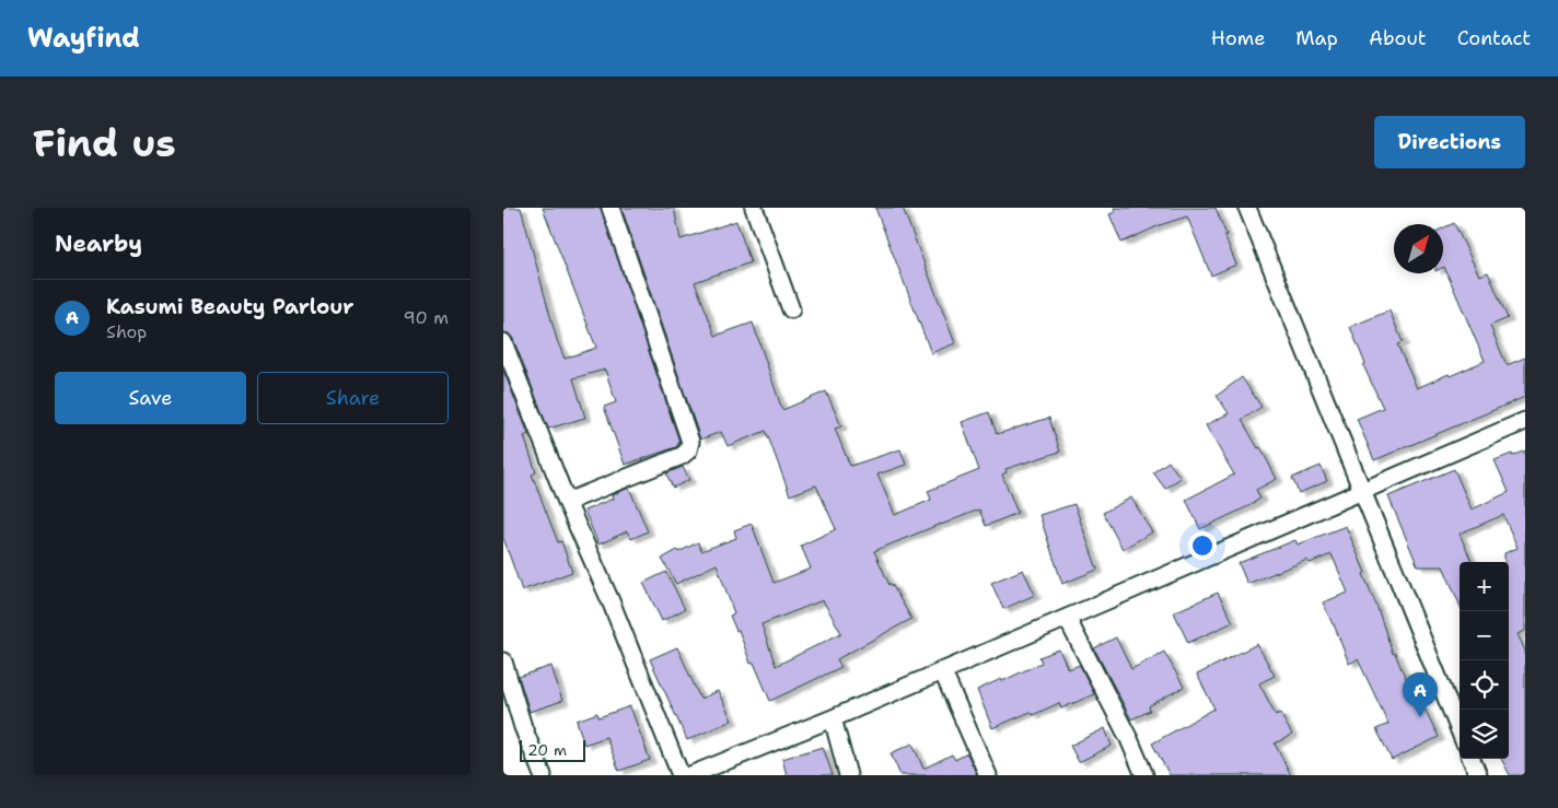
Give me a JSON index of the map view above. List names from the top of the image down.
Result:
{
  "scale_bar": "20 m",
  "north": "top right",
  "page": {
    "header": "Wayfind",
    "nav": [
      "Home",
      "Map",
      "About",
      "Contact"
    ],
    "buttons": [
      "Directions",
      ["Save", "Share"]
    ],
    "title": "Find us",
    "heading": "Nearby",
    "list": [
      {
        "mark": "A",
        "name": "Kasumi Beauty Parlour",
        "note": "Shop",
        "value": "90 m"
      }
    ],
    "map_buttons": ["+", "−"],
    "pins": "A",
    "scale": "20 m"
  }
}
